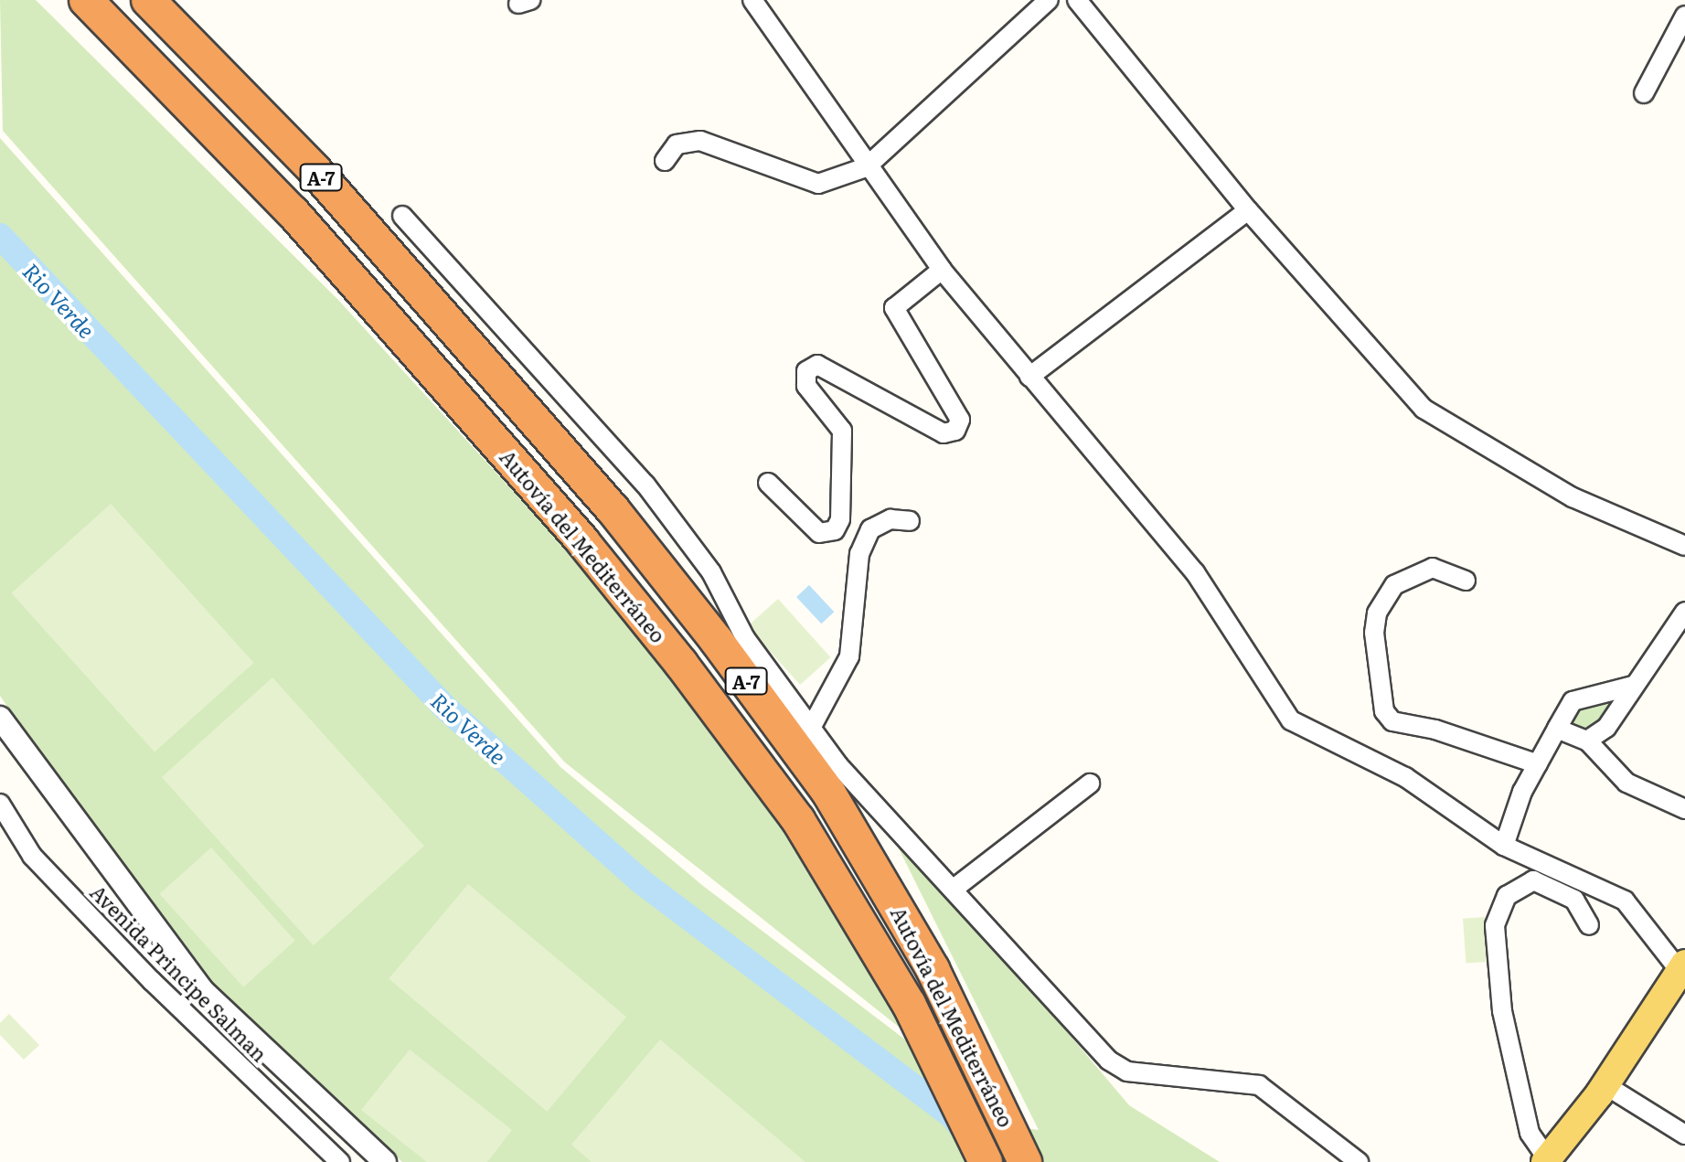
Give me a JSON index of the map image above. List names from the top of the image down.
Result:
{
  "streets": {
    "highway": ["A-7", "Autovía del Mediterráneo"],
    "street": ["Avenida Principe Salman"]
  },
  "water": ["Rio Verde"]
}
